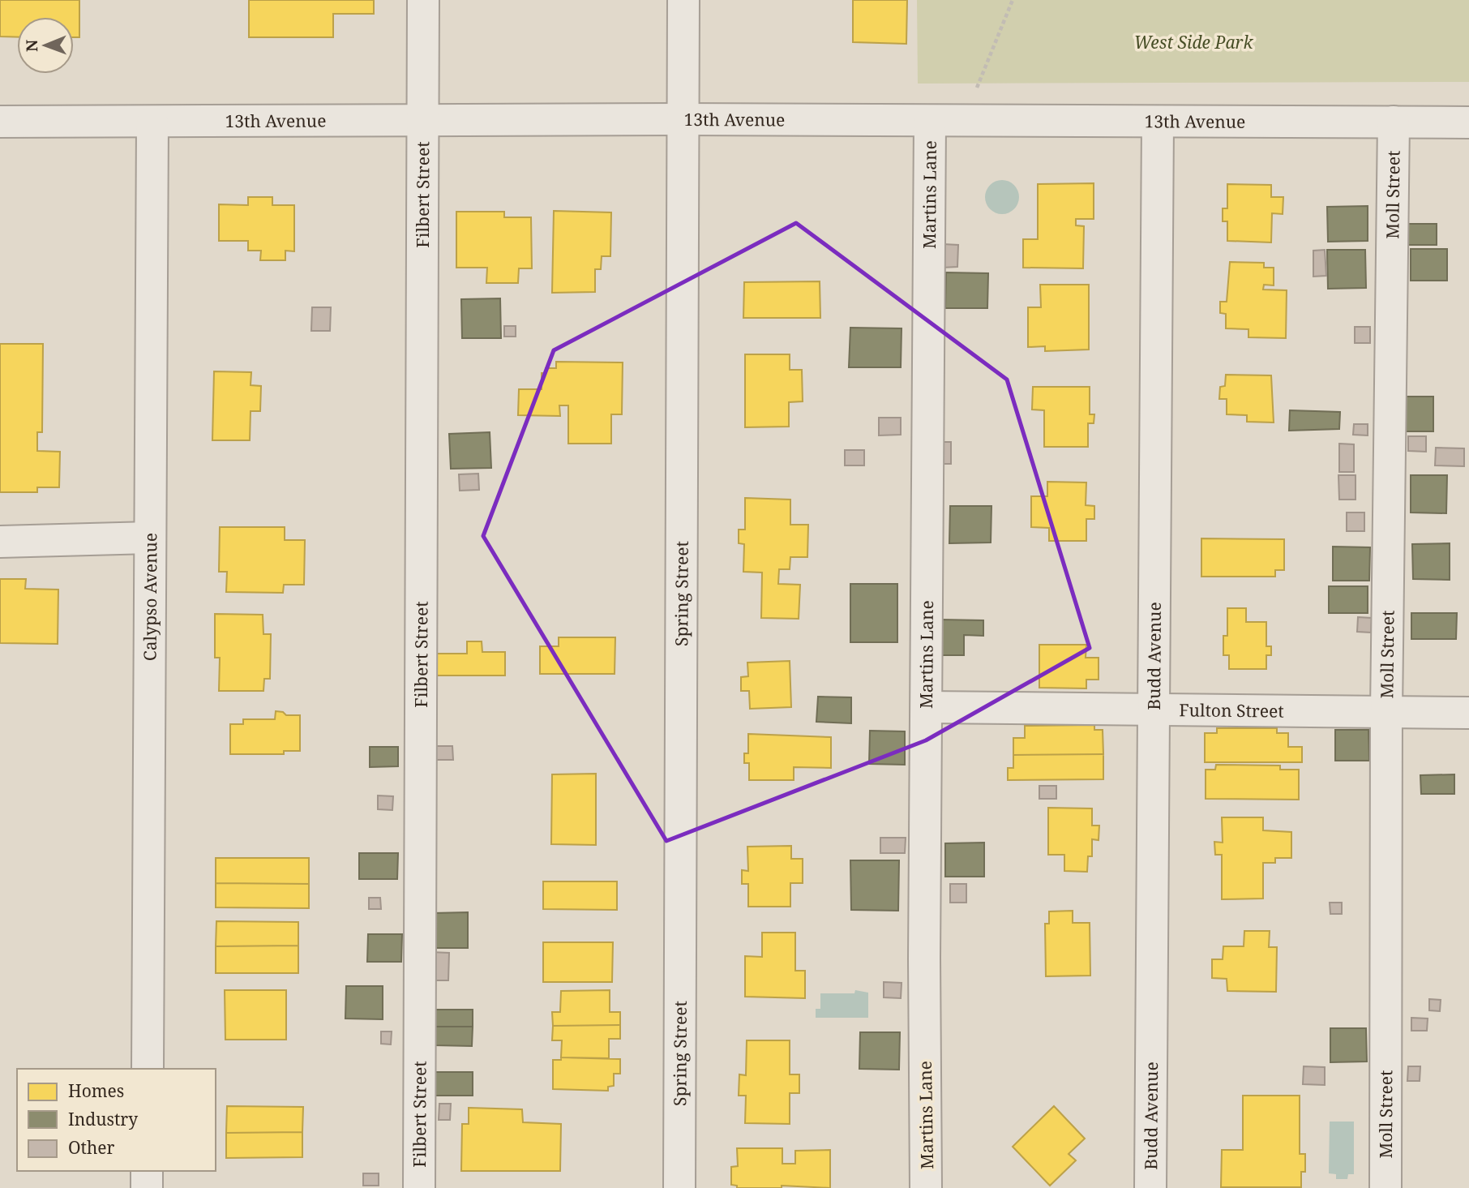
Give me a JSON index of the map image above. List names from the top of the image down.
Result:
{
  "streets": {
    "street": [
      "13th Avenue",
      "Filbert Street",
      "Moll Street",
      "Martins Lane",
      "Spring Street",
      "Calypso Avenue",
      "Budd Avenue",
      "Fulton Street"
    ]
  },
  "crossings": [
    ["13th Avenue", "Filbert Street"],
    ["13th Avenue", "Moll Street"],
    ["13th Avenue", "Martins Lane"],
    ["13th Avenue", "Spring Street"],
    ["13th Avenue", "Calypso Avenue"],
    ["13th Avenue", "Budd Avenue"],
    ["Moll Street", "Fulton Street"],
    ["Martins Lane", "Fulton Street"],
    ["Budd Avenue", "Fulton Street"]
  ],
  "parks": ["West Side Park"],
  "legend": ["Homes", "Industry", "Other"],
  "north": "left"
}
